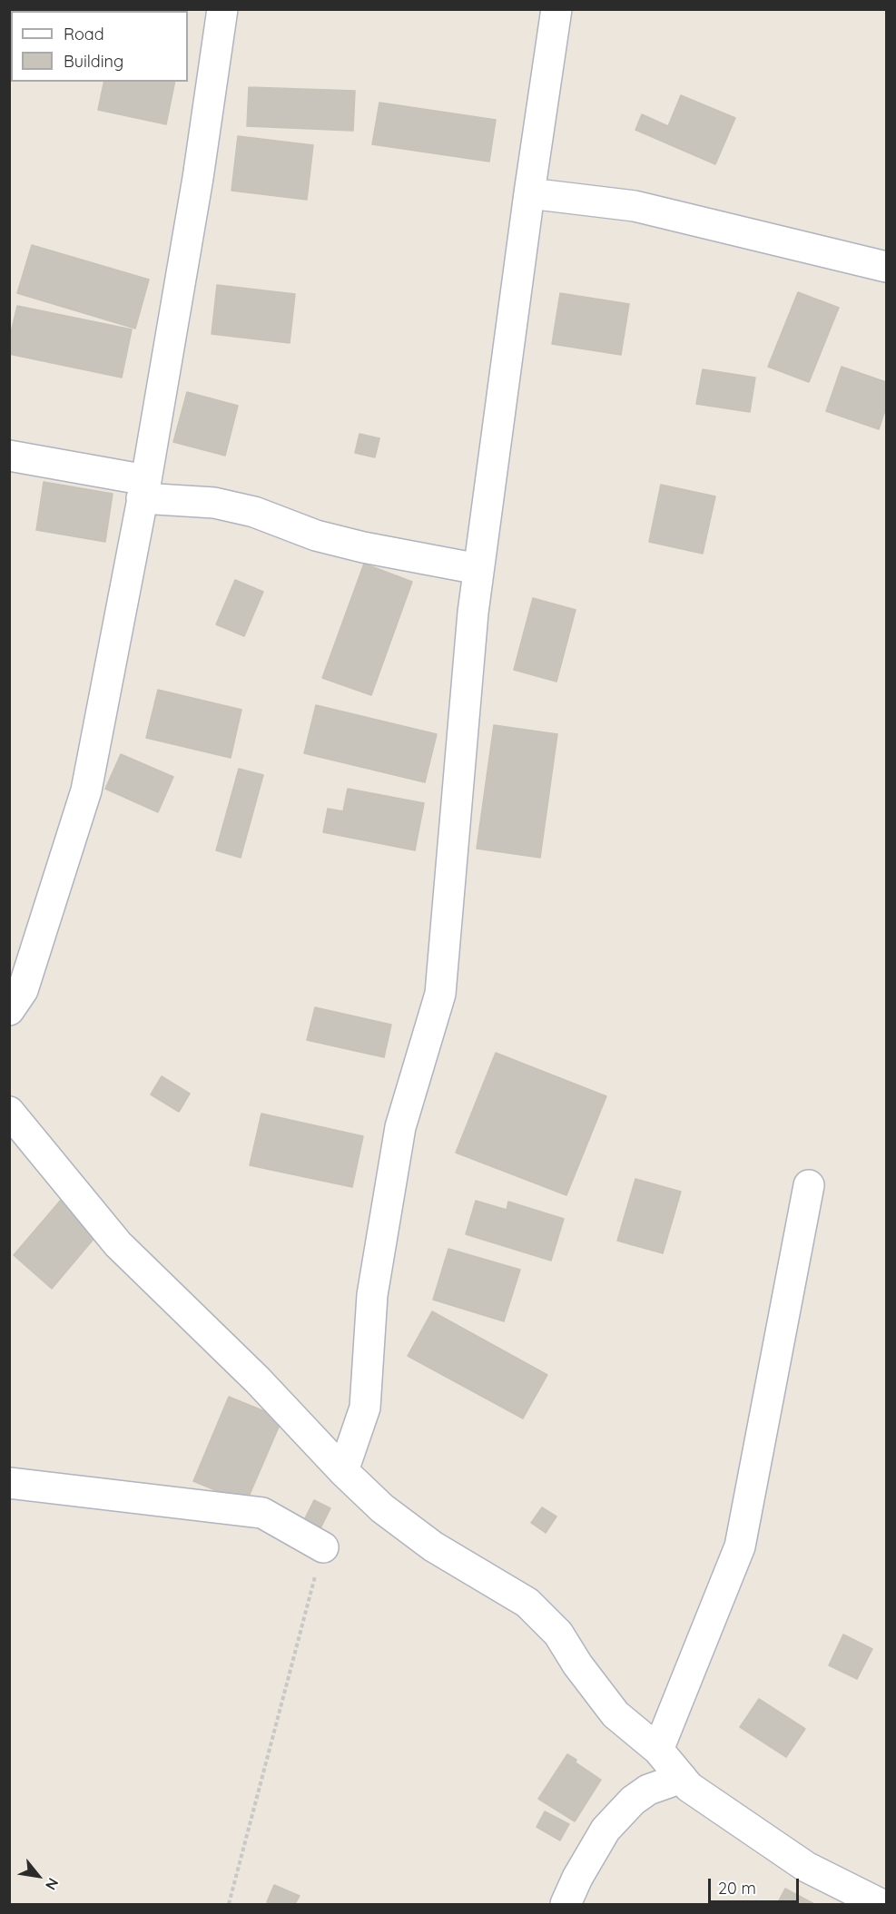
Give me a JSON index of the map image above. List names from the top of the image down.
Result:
{
  "legend": ["Road", "Building"],
  "scale_bar": "20 m",
  "north": "bottom right"
}
